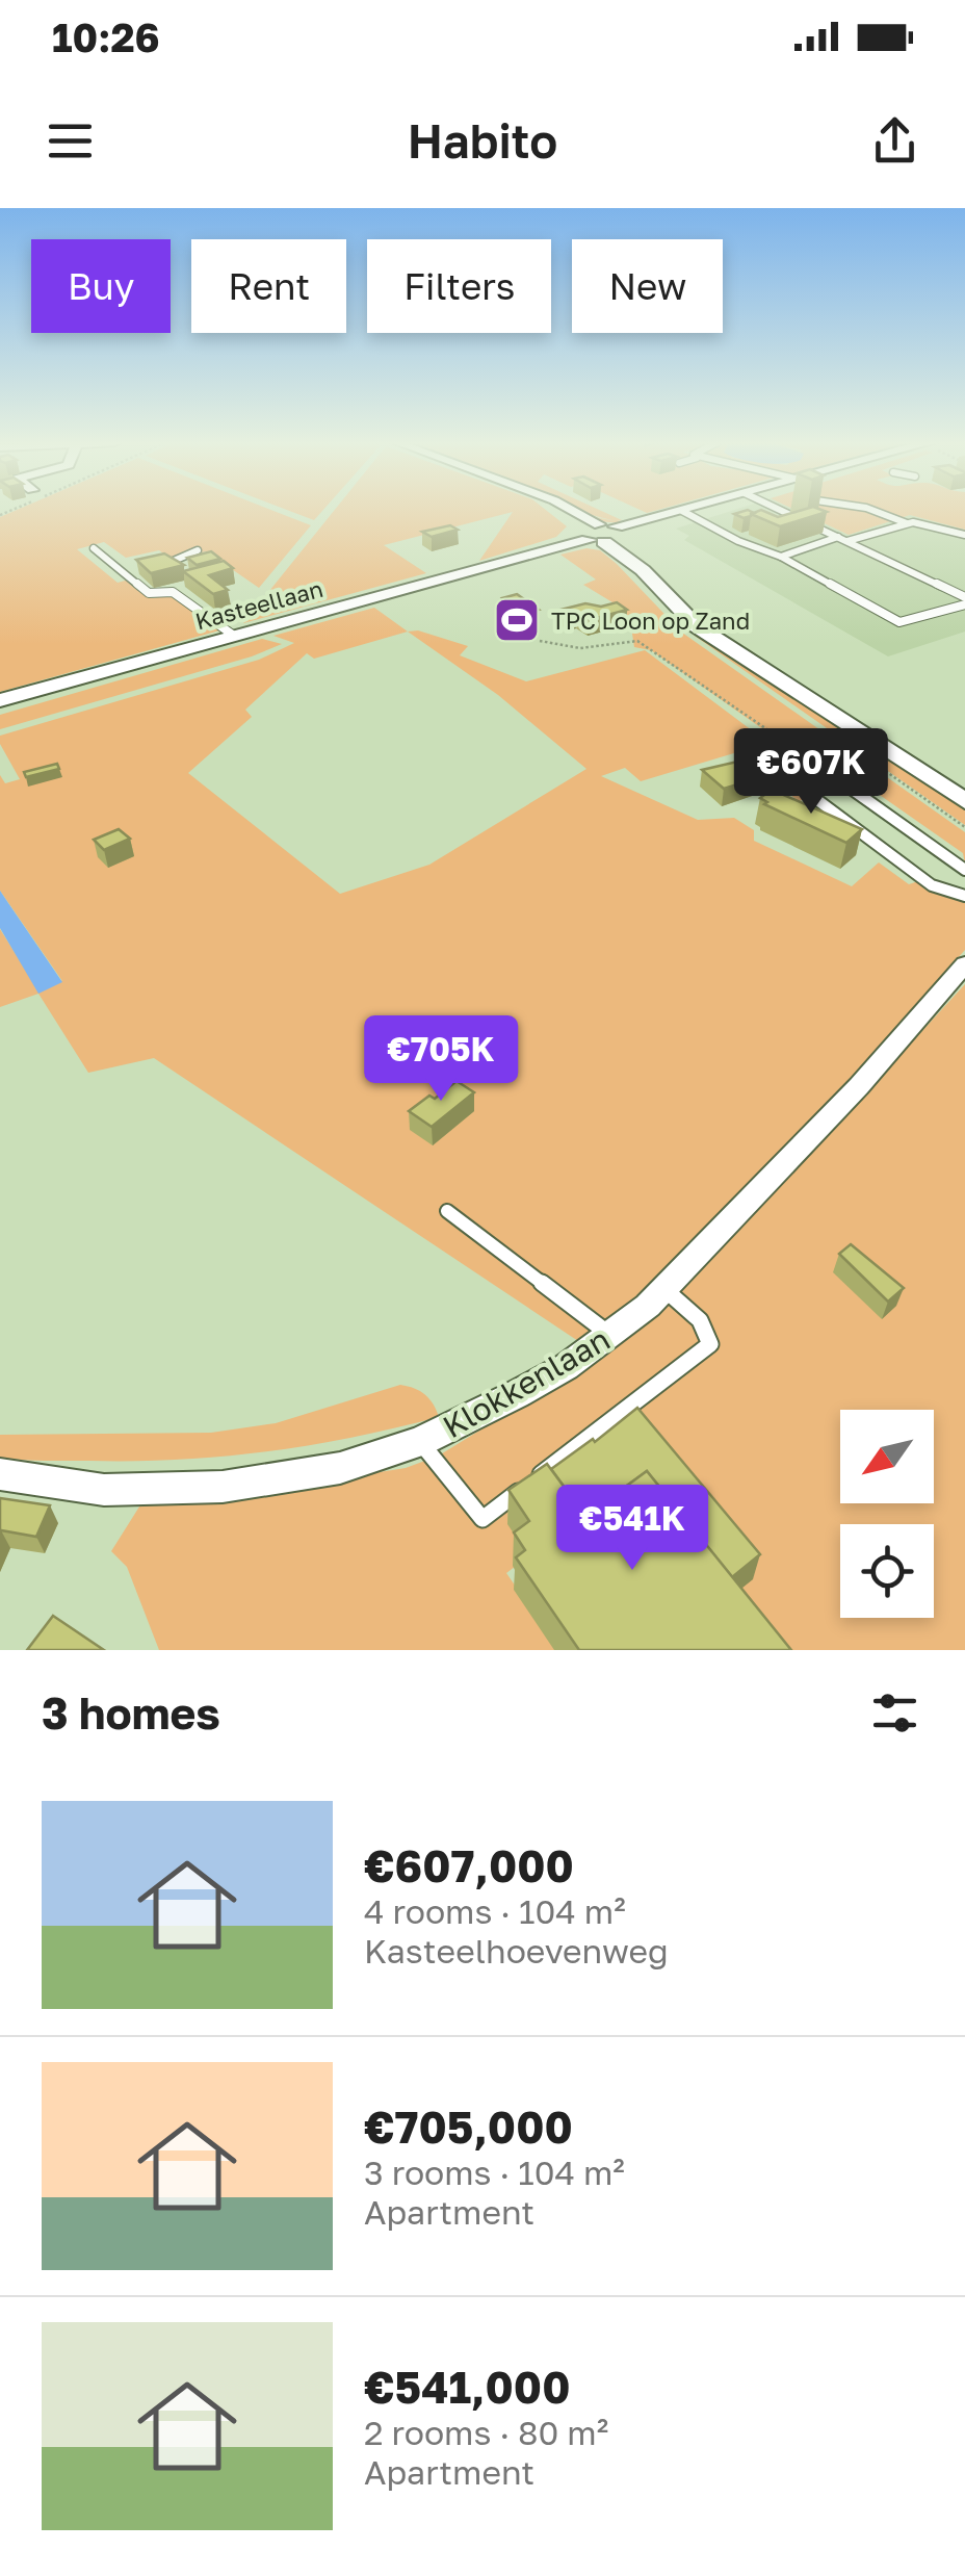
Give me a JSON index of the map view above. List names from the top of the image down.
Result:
{
  "streets": {
    "street": ["Kasteellaan", "Klokkenlaan"]
  },
  "places": {
    "sports": ["TPC Loon op Zand"]
  },
  "north": "bottom left",
  "page": {
    "status": "10:26",
    "header": "Habito",
    "chip": [
      "Buy",
      "Rent",
      "Filters",
      "New"
    ],
    "price": ["€607K", "€705K", "€541K"],
    "heading": "3 homes",
    "list": [
      {
        "name": "€607,000",
        "note": "4 rooms · 104 m² · Kasteelhoevenweg"
      },
      {
        "name": "€705,000",
        "note": "3 rooms · 104 m² · Apartment"
      },
      {
        "name": "€541,000",
        "note": "2 rooms · 80 m² · Apartment"
      }
    ]
  }
}
